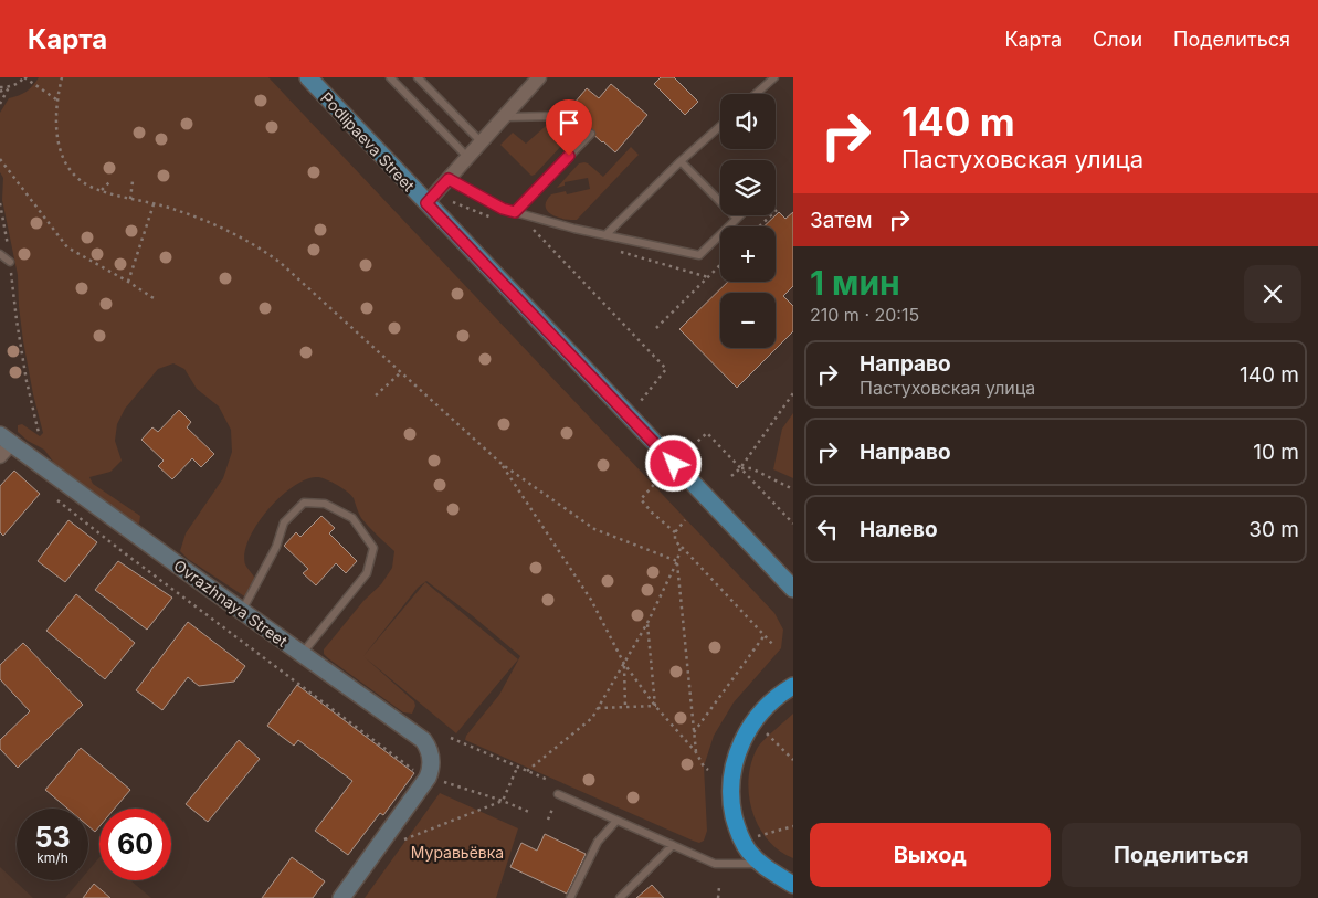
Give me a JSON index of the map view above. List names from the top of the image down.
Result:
{
  "streets": {
    "main road": ["Podlipaeva Street"],
    "street": ["Ovrazhnaya Street"]
  },
  "parks": ["Муравьёвка"],
  "page": {
    "header": "Карта",
    "nav": ["Карта", "Слои", "Поделиться"],
    "turn": ["140 m", "Пастуховская улица"],
    "map_buttons": ["+", "−"],
    "then": "Затем",
    "heading": ["1 мин", "210 m · 20:15"],
    "list": [
      {
        "name": "Направо",
        "note": "Пастуховская улица",
        "value": "140 m"
      },
      {
        "name": "Направо",
        "value": "10 m"
      },
      {
        "name": "Налево",
        "value": "30 m"
      }
    ],
    "speed": "53 km/h",
    "limit": "60",
    "buttons": ["Выход", "Поделиться"]
  }
}
